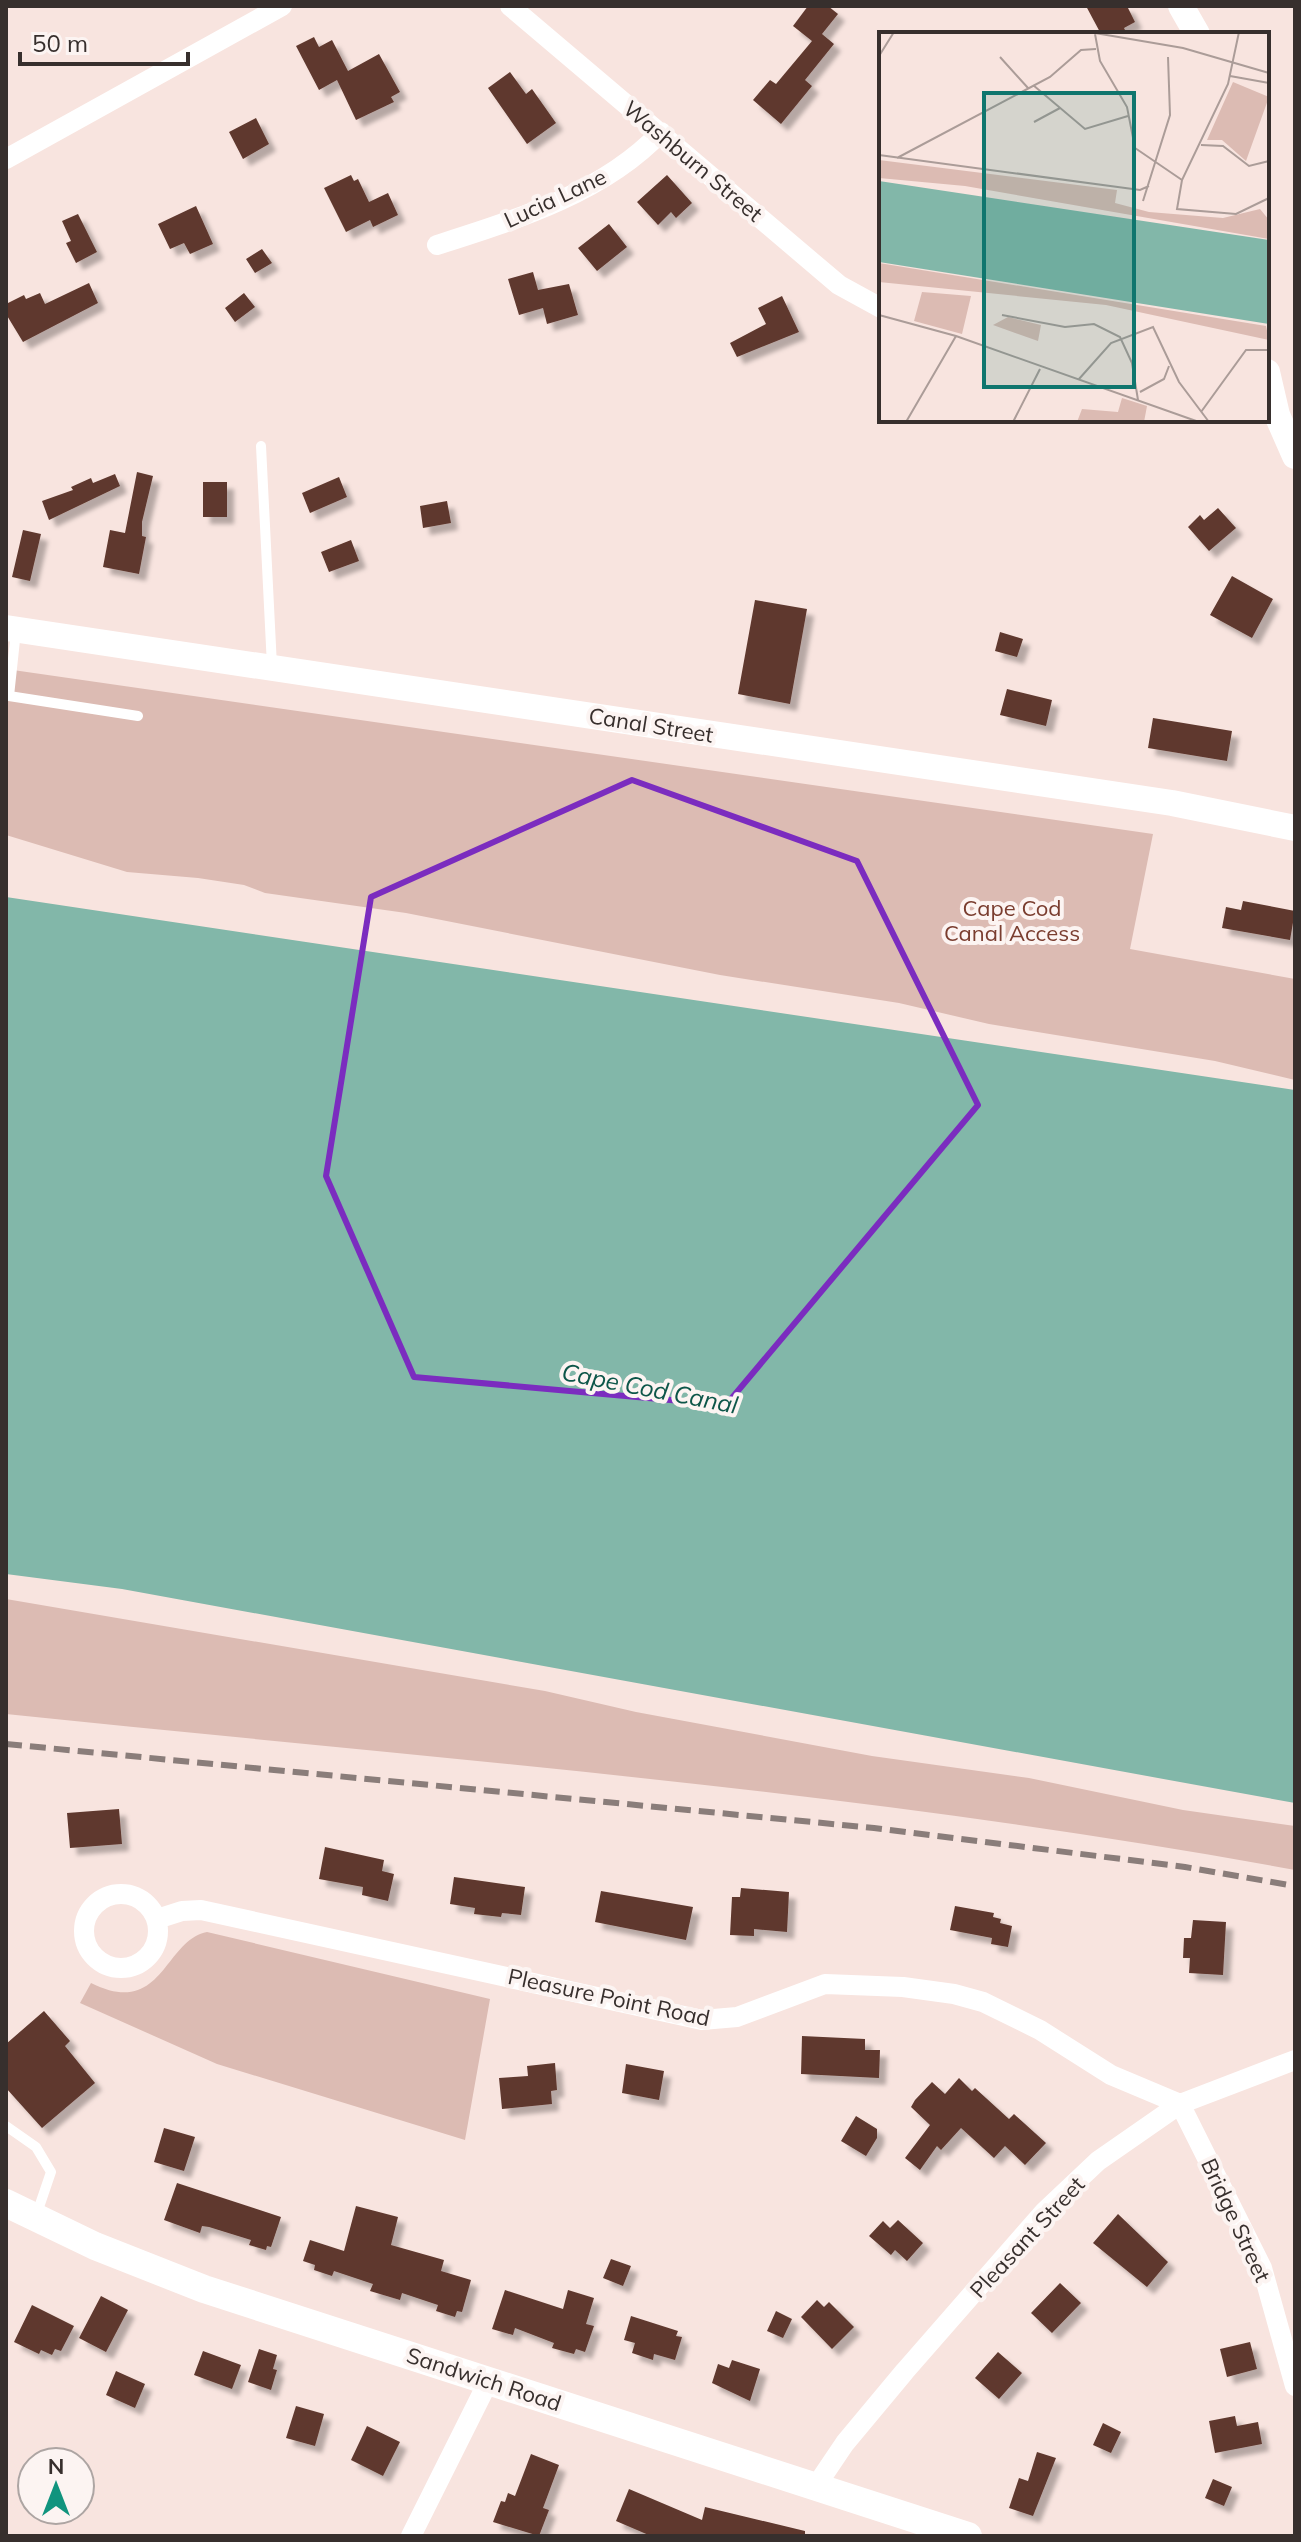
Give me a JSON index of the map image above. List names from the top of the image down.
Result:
{
  "streets": {
    "main road": ["Sandwich Road"],
    "street": [
      "Washburn Street",
      "Lucia Lane",
      "Canal Street",
      "Pleasure Point Road",
      "Bridge Street",
      "Pleasant Street"
    ]
  },
  "crossings": [
    ["Washburn Street", "Lucia Lane"],
    ["Pleasure Point Road", "Bridge Street"],
    ["Pleasure Point Road", "Pleasant Street"],
    ["Bridge Street", "Pleasant Street"],
    ["Pleasant Street", "Sandwich Road"]
  ],
  "water": ["Cape Cod Canal"],
  "parks": ["Cape Cod Canal Access"],
  "scale_bar": "50 m",
  "north": "top"
}
